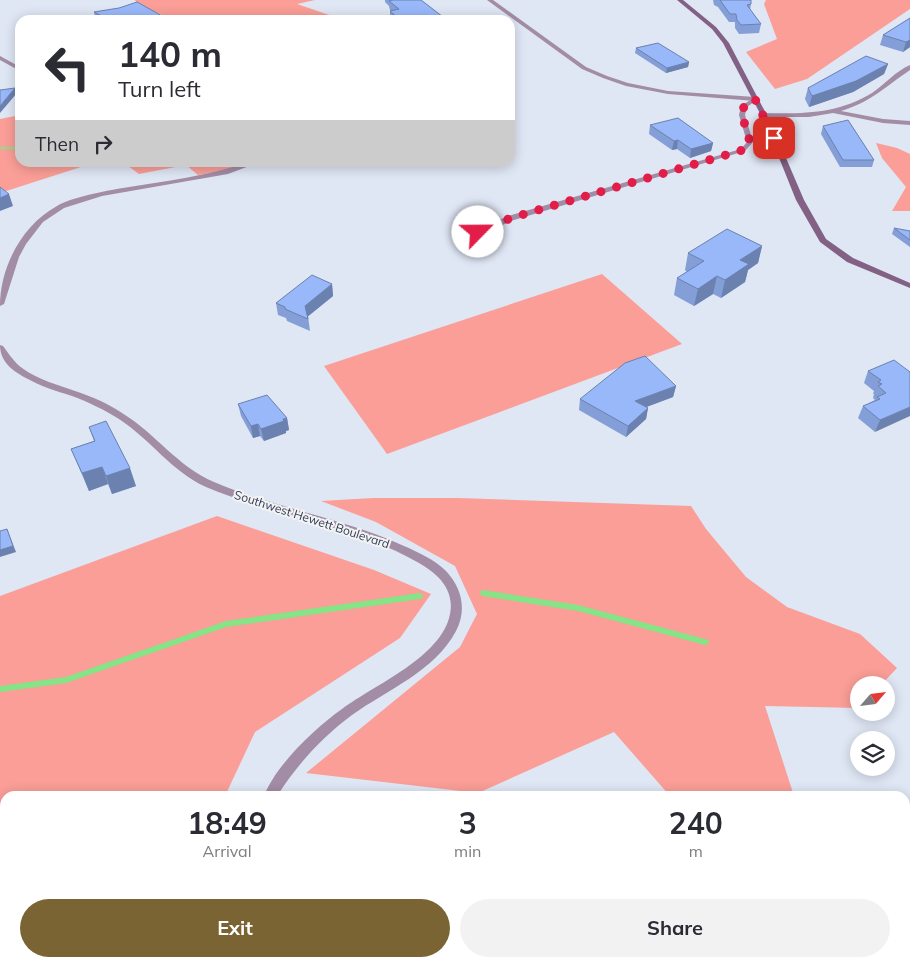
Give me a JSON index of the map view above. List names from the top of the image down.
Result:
{
  "streets": {
    "street": ["Southwest Hewett Boulevard"]
  },
  "north": "top right",
  "page": {
    "turn": ["140 m", "Turn left"],
    "then": "Then",
    "eta": [
      "18:49",
      "Arrival",
      "3",
      "min",
      "240",
      "m"
    ],
    "buttons": ["Exit", "Share"]
  }
}
